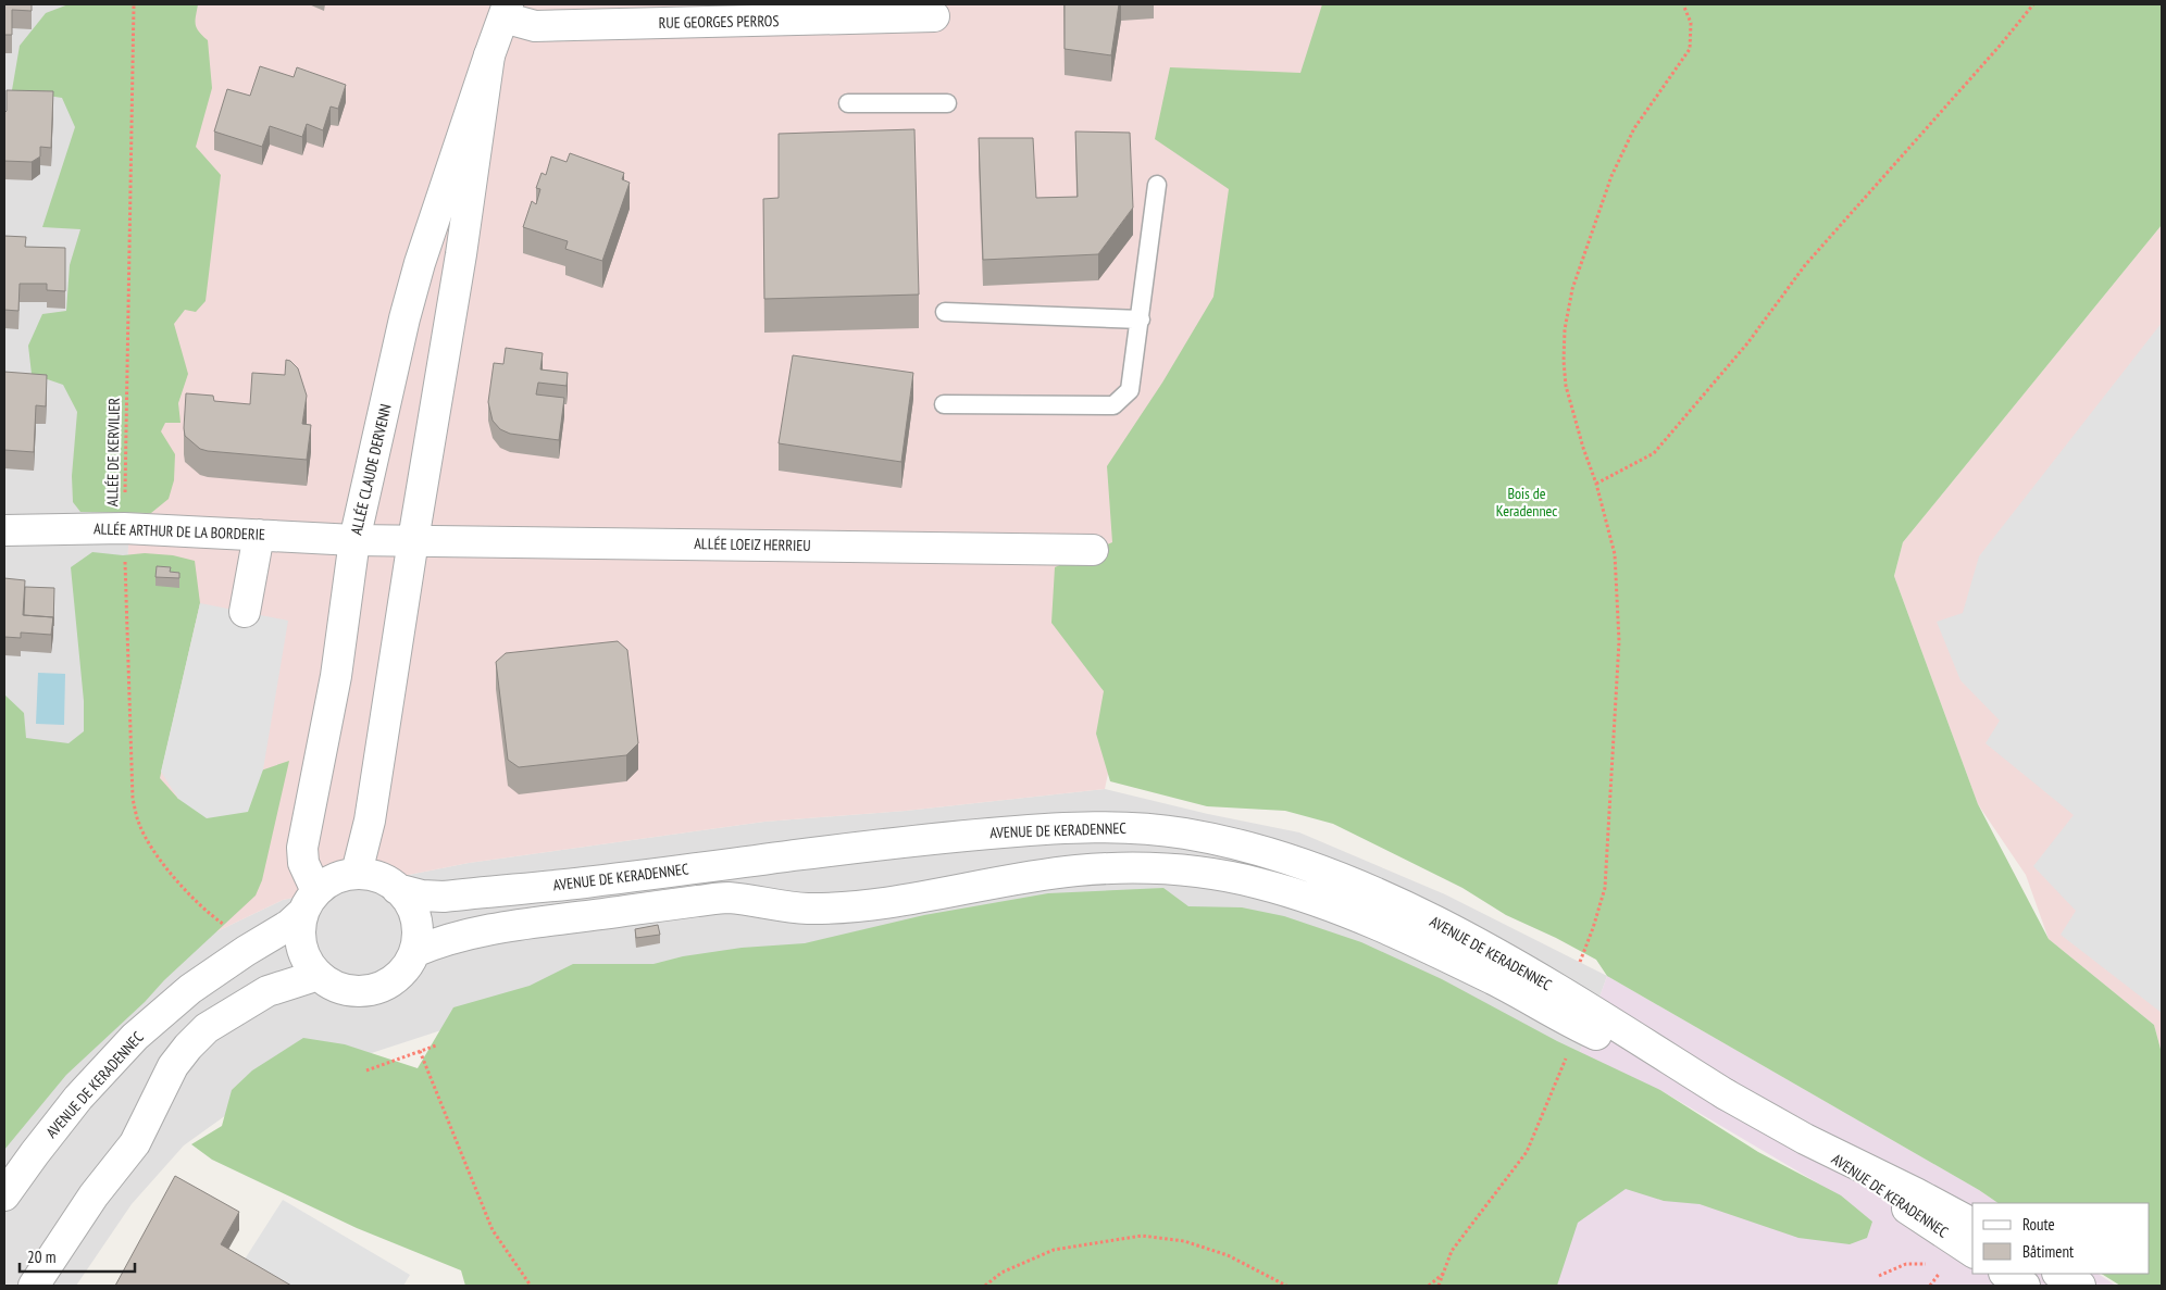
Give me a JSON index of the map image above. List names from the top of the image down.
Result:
{
  "streets": {
    "street": [
      "RUE GEORGES PERROS",
      "ALLÉE CLAUDE DERVENN",
      "ALLÉE ARTHUR DE LA BORDERIE",
      "ALLÉE LOEIZ HERRIEU",
      "AVENUE DE KERADENNEC"
    ],
    "path": ["ALLÉE DE KERVILIER"]
  },
  "crossings": [
    ["RUE GEORGES PERROS", "ALLÉE CLAUDE DERVENN"],
    ["ALLÉE DE KERVILIER", "ALLÉE ARTHUR DE LA BORDERIE"],
    ["ALLÉE CLAUDE DERVENN", "ALLÉE ARTHUR DE LA BORDERIE"],
    ["ALLÉE CLAUDE DERVENN", "ALLÉE LOEIZ HERRIEU"],
    ["ALLÉE CLAUDE DERVENN", "AVENUE DE KERADENNEC"],
    ["ALLÉE ARTHUR DE LA BORDERIE", "ALLÉE LOEIZ HERRIEU"]
  ],
  "parks": ["Bois de Keradennec"],
  "legend": ["Route", "Bâtiment"],
  "scale_bar": "20 m"
}
